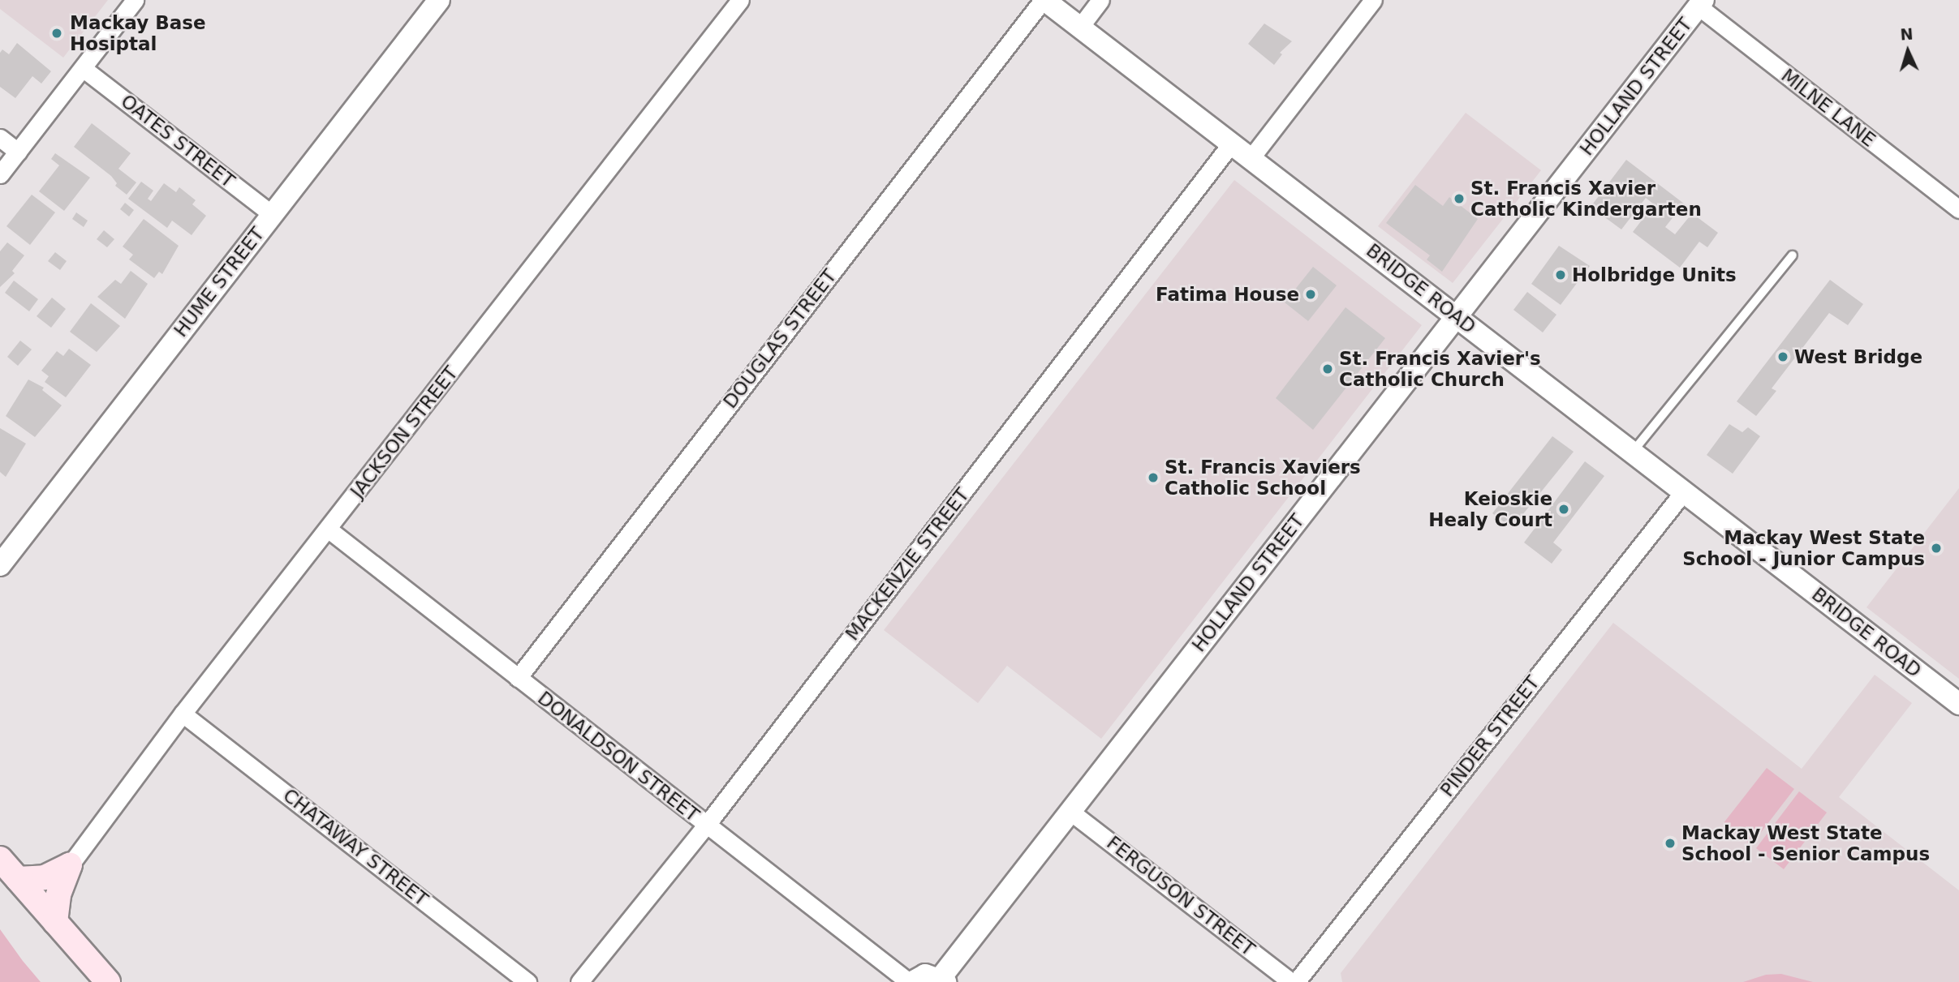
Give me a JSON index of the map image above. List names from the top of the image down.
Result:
{
  "streets": {
    "street": [
      "HOLLAND STREET",
      "MILNE LANE",
      "OATES STREET",
      "HUME STREET",
      "BRIDGE ROAD",
      "DOUGLAS STREET",
      "JACKSON STREET",
      "MACKENZIE STREET",
      "PINDER STREET",
      "DONALDSON STREET",
      "CHATAWAY STREET",
      "FERGUSON STREET"
    ]
  },
  "crossings": [
    ["HOLLAND STREET", "MILNE LANE"],
    ["HOLLAND STREET", "BRIDGE ROAD"],
    ["HOLLAND STREET", "FERGUSON STREET"],
    ["OATES STREET", "HUME STREET"],
    ["BRIDGE ROAD", "DOUGLAS STREET"],
    ["BRIDGE ROAD", "MACKENZIE STREET"],
    ["BRIDGE ROAD", "PINDER STREET"],
    ["DOUGLAS STREET", "DONALDSON STREET"],
    ["JACKSON STREET", "DONALDSON STREET"],
    ["JACKSON STREET", "CHATAWAY STREET"],
    ["MACKENZIE STREET", "DONALDSON STREET"]
  ],
  "places": [
    "Mackay Base Hosiptal",
    "St. Francis Xavier Catholic Kindergarten",
    "Holbridge Units",
    "Fatima House",
    "West Bridge",
    "St. Francis Xavier's Catholic Church",
    "St. Francis Xaviers Catholic School",
    "Keioskie Healy Court",
    "Mackay West State School - Junior Campus",
    "Mackay West State School - Senior Campus"
  ],
  "north": "top"
}
